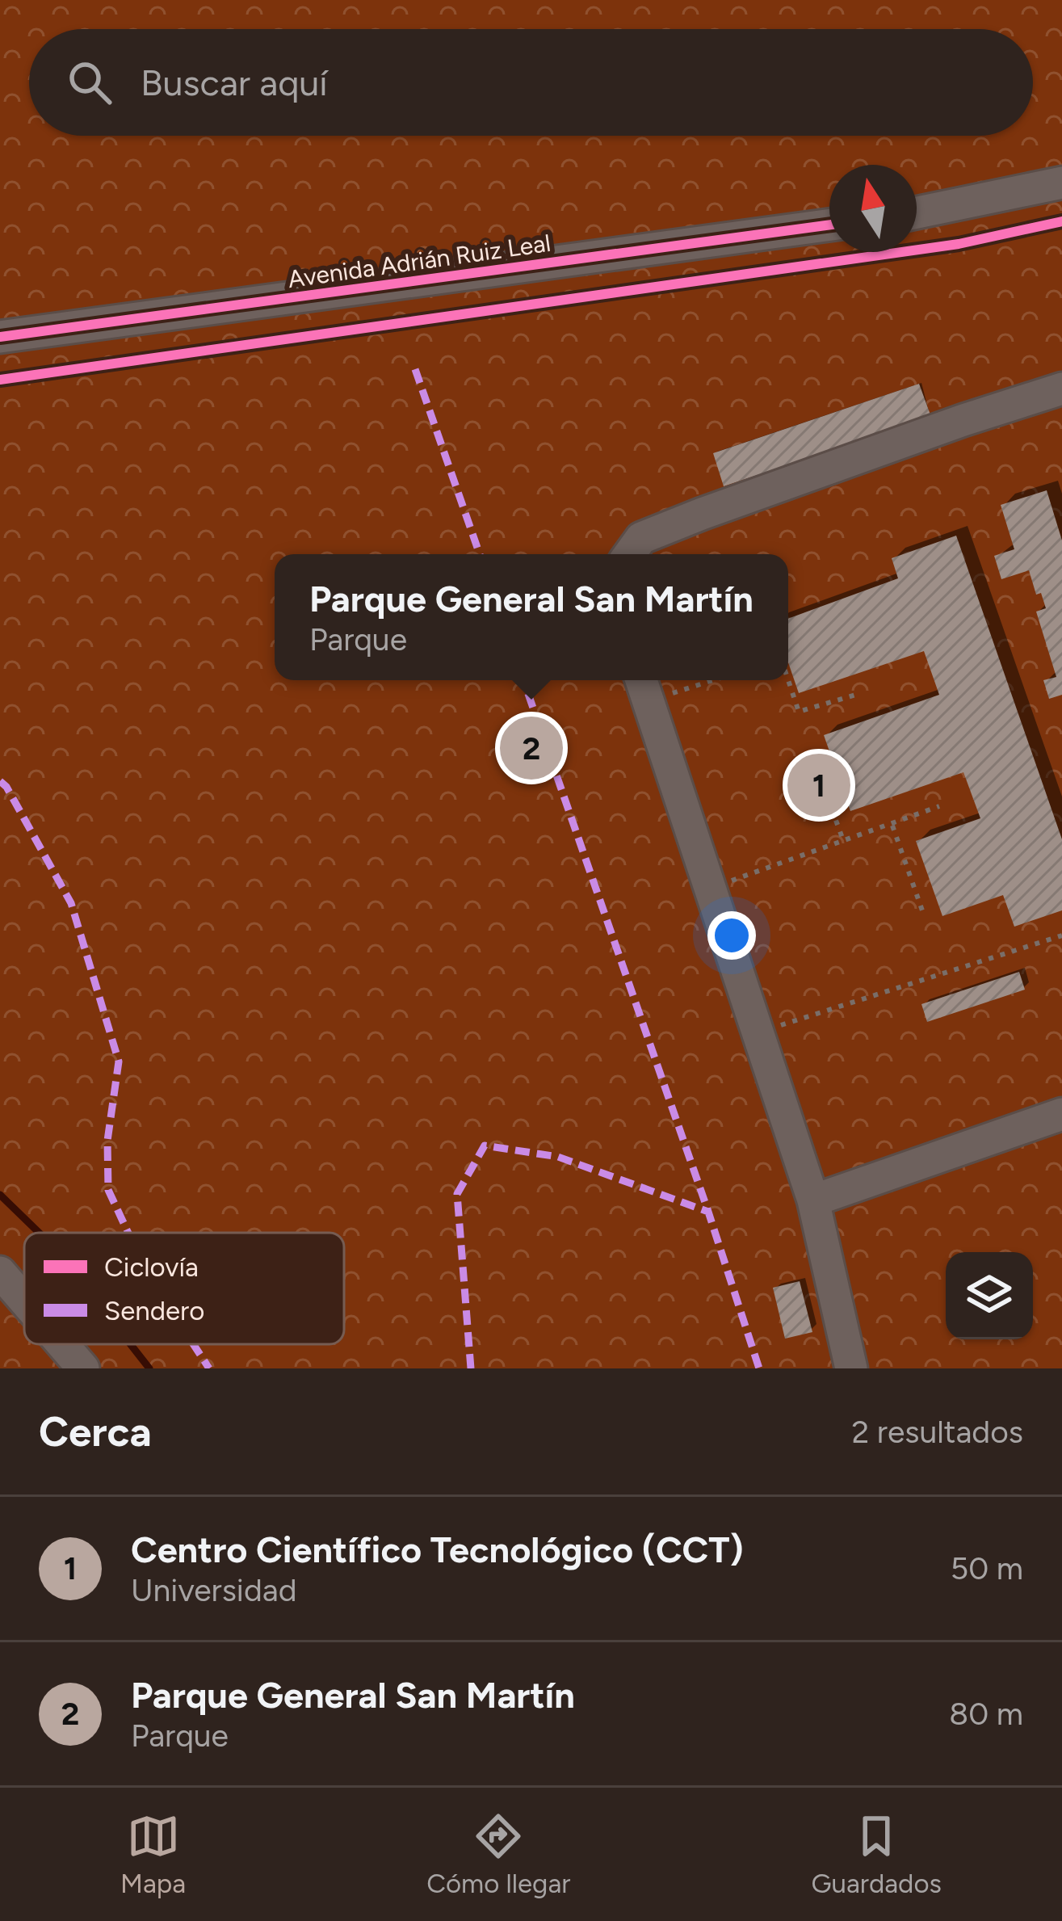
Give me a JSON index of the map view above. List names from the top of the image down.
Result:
{
  "streets": {
    "street": ["Avenida Adrián Ruiz Leal"]
  },
  "legend": ["Ciclovía", "Sendero"],
  "north": "top",
  "page": {
    "search": "Buscar aquí",
    "popup": ["Parque General San Martín", "Parque"],
    "pins": ["2", "1"],
    "heading": ["Cerca", "2 resultados"],
    "list": [
      {
        "mark": "1",
        "name": "Centro Científico Tecnológico (CCT)",
        "note": "Universidad",
        "value": "50 m"
      },
      {
        "mark": "2",
        "name": "Parque General San Martín",
        "note": "Parque",
        "value": "80 m"
      }
    ],
    "nav": ["Mapa", "Cómo llegar", "Guardados"]
  }
}
